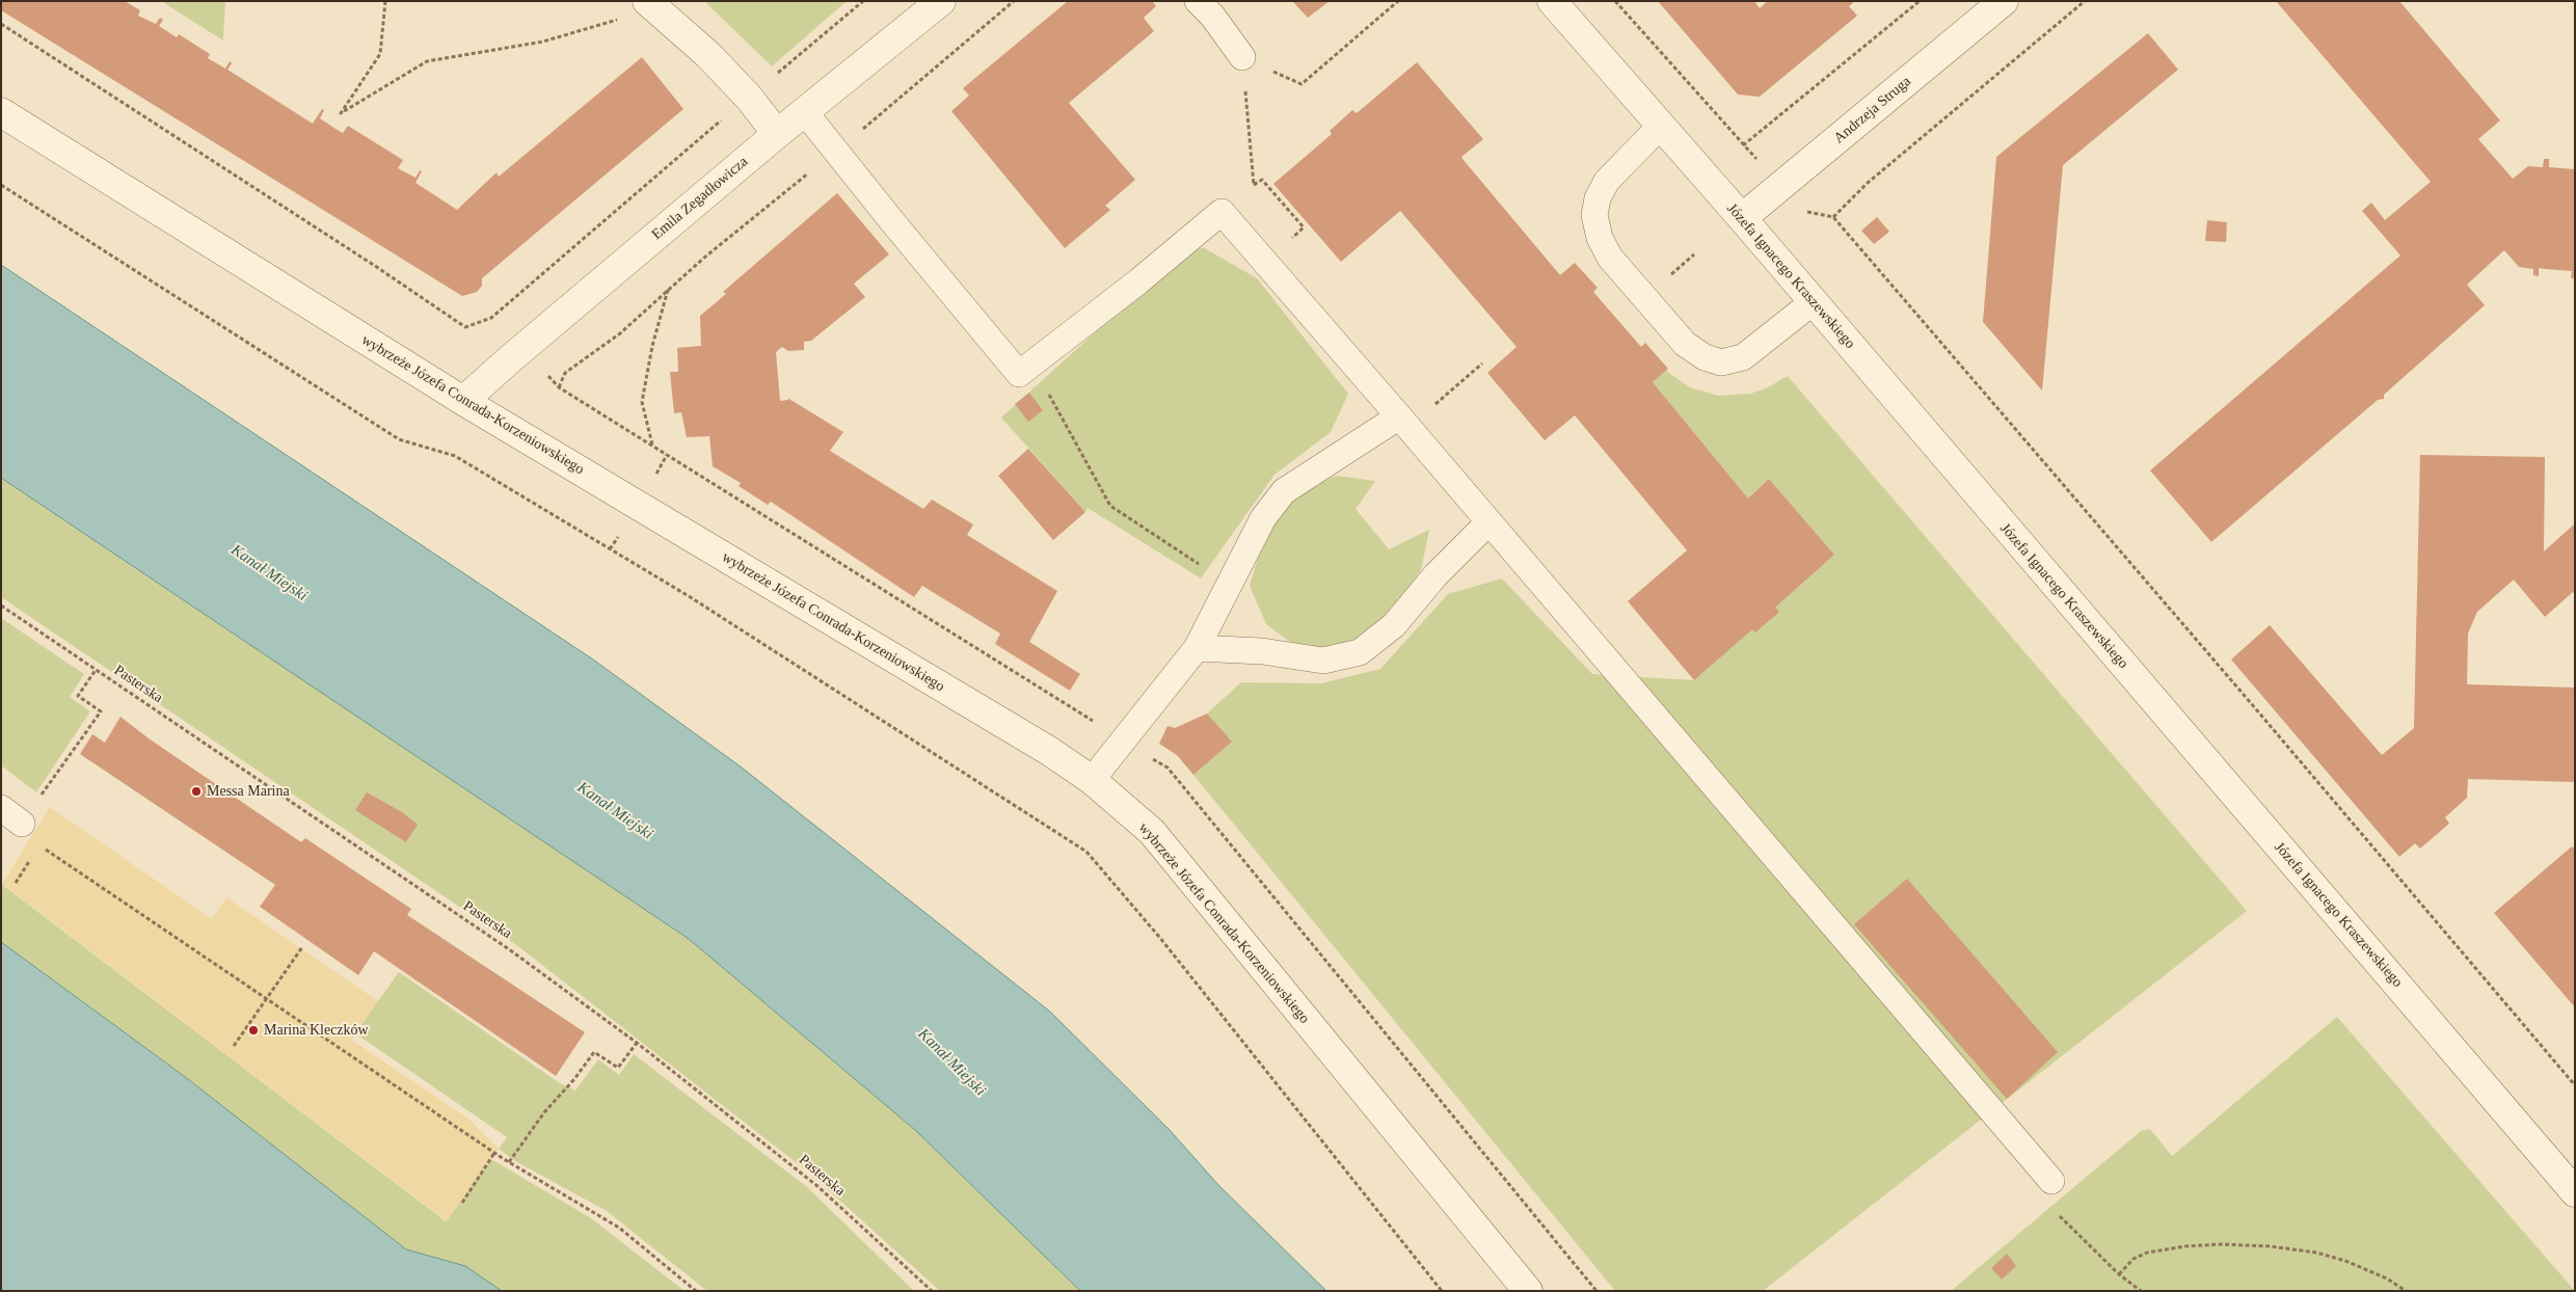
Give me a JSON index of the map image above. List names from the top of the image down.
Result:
{
  "streets": {
    "street": [
      "Andrzeja Struga",
      "Emila Zegadłowicza",
      "Józefa Ignacego Kraszewskiego",
      "wybrzeże Józefa Conrada-Korzeniowskiego"
    ],
    "path": ["Pasterska"]
  },
  "crossings": [
    ["Andrzeja Struga", "Józefa Ignacego Kraszewskiego"],
    ["Emila Zegadłowicza", "wybrzeże Józefa Conrada-Korzeniowskiego"]
  ],
  "water": ["Kanał Miejski"],
  "places": ["Messa Marina", "Marina Kleczków"]
}
